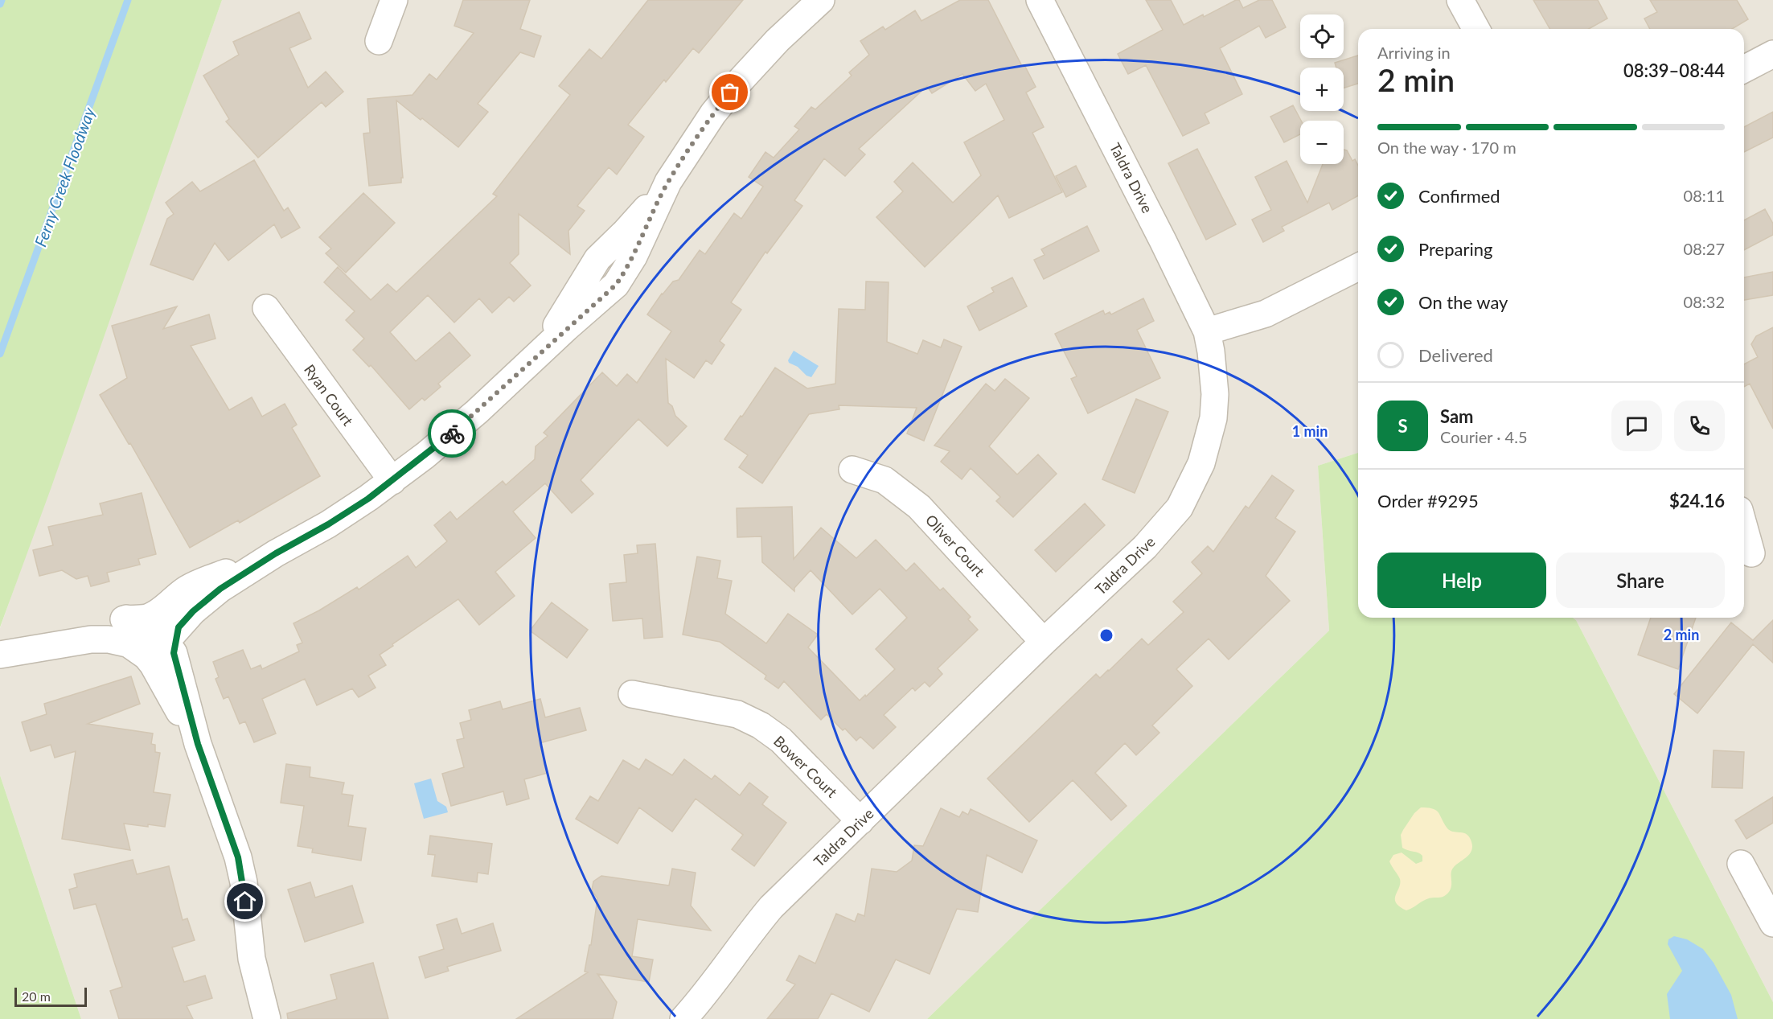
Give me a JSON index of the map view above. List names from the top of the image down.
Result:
{
  "streets": {
    "street": [
      "Taldra Drive",
      "Ryan Court",
      "Oliver Court",
      "Bower Court"
    ]
  },
  "crossings": [
    ["Taldra Drive", "Oliver Court"],
    ["Taldra Drive", "Bower Court"]
  ],
  "water": ["Ferny Creek Floodway"],
  "scale_bar": "20 m",
  "page": {
    "map_buttons": ["+", "−"],
    "heading": ["2 min", "Arriving in", "08:39–08:44"],
    "panel": [
      "Sam",
      "Courier · 4.5",
      "Order #9295",
      "$24.16"
    ],
    "bar": "On the way · 170 m",
    "list": [
      ["Confirmed", "08:11"],
      ["Preparing", "08:27"],
      ["On the way", "08:32"],
      "Delivered"
    ],
    "round": "S",
    "buttons": ["Help", "Share"],
    "scale": "20 m"
  },
  "rings": ["1 min", "2 min"]
}
